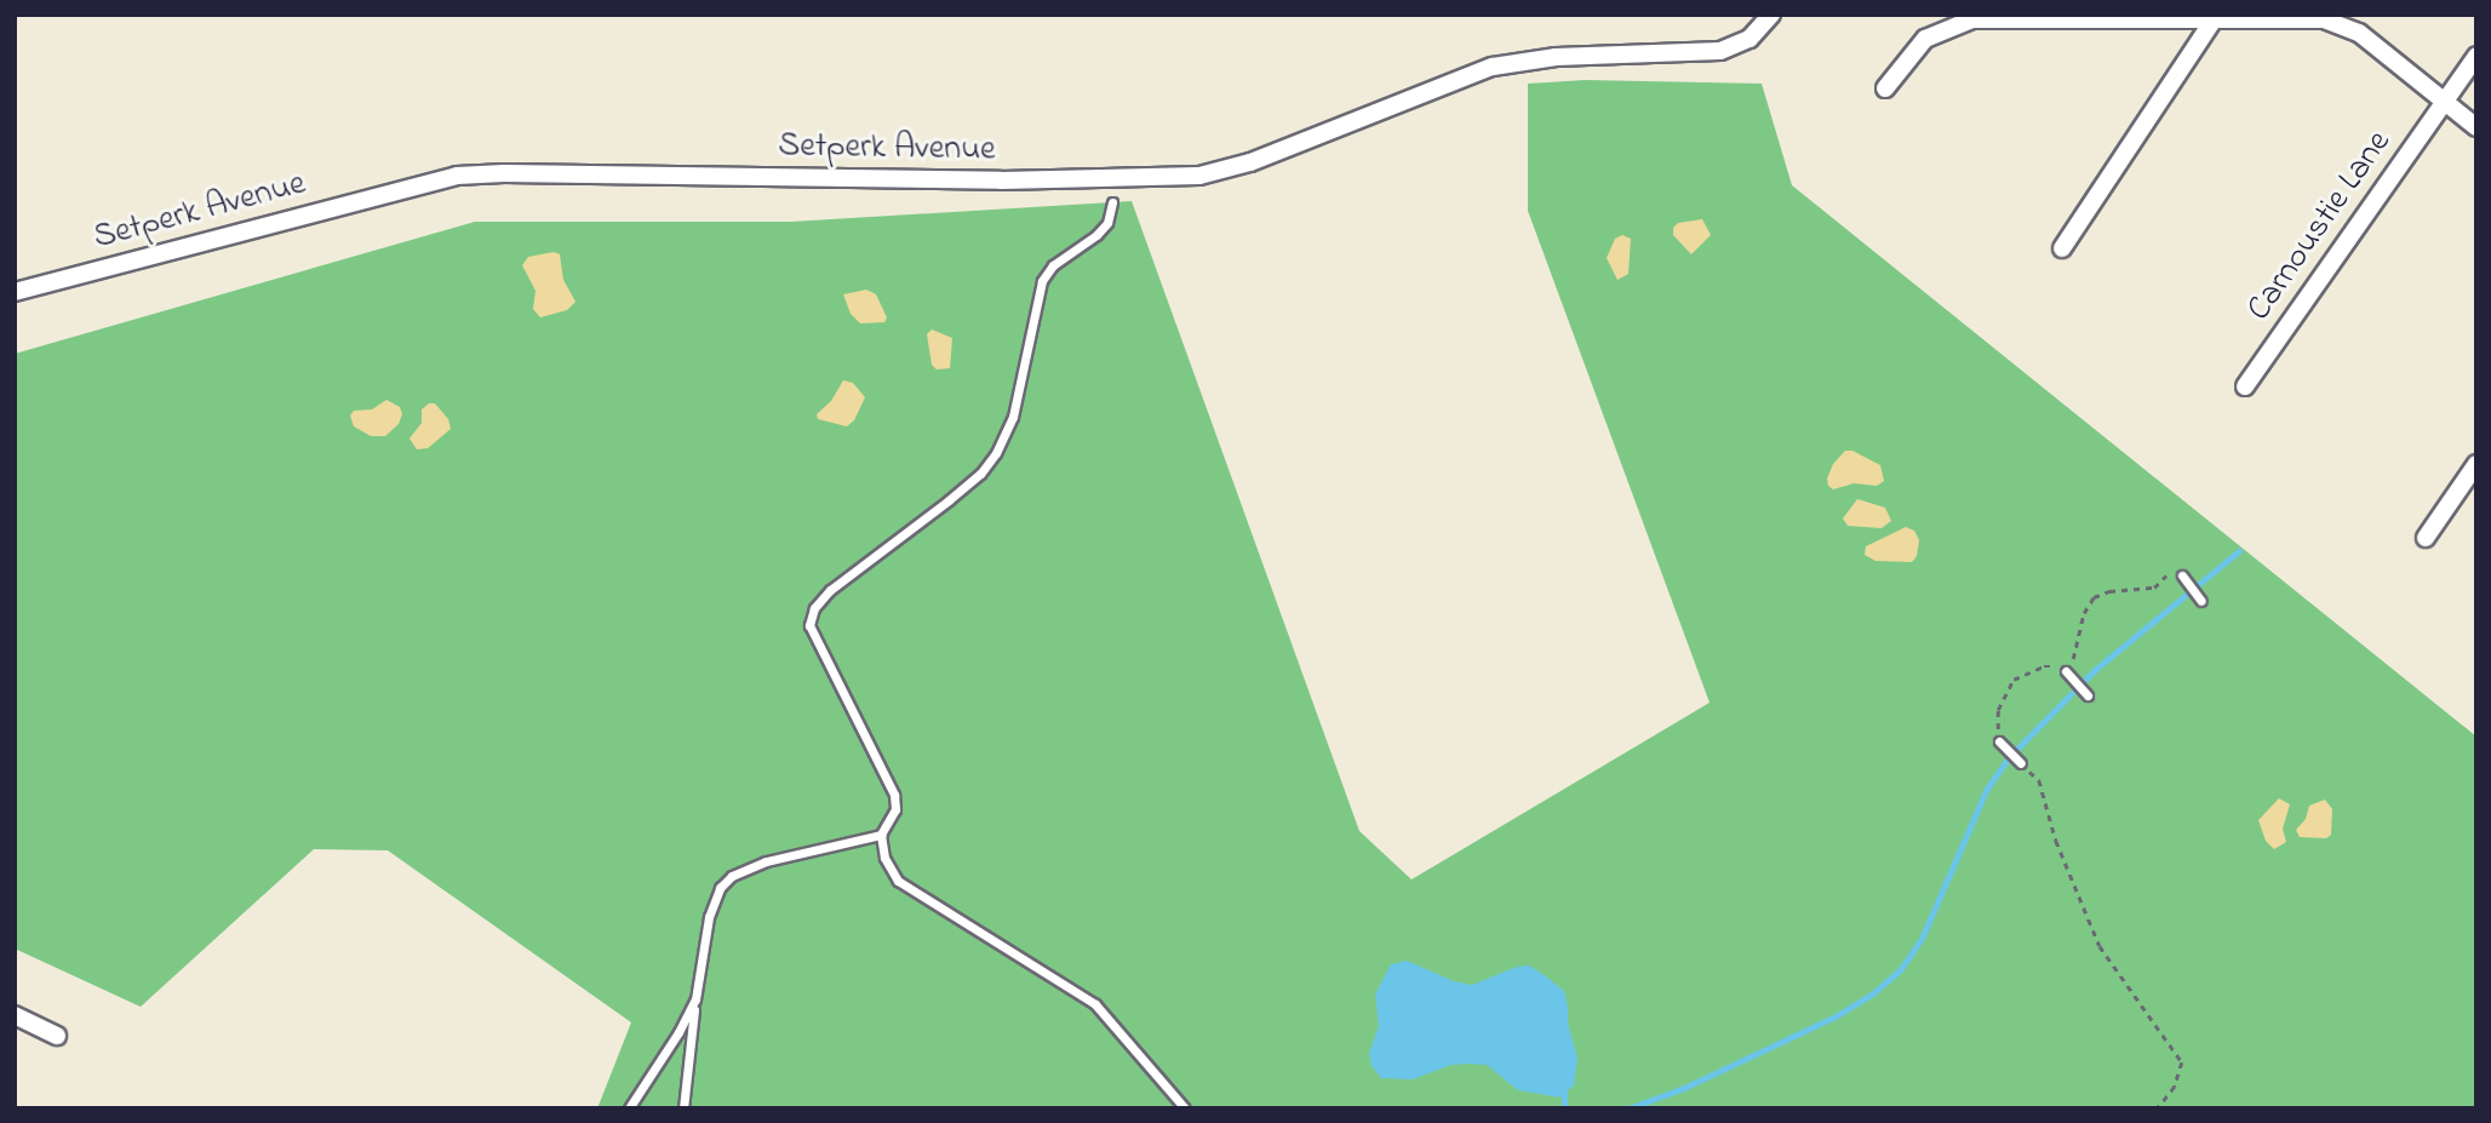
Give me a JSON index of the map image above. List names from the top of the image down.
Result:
{
  "streets": {
    "street": ["Setperk Avenue", "Carnoustie Lane"]
  }
}
